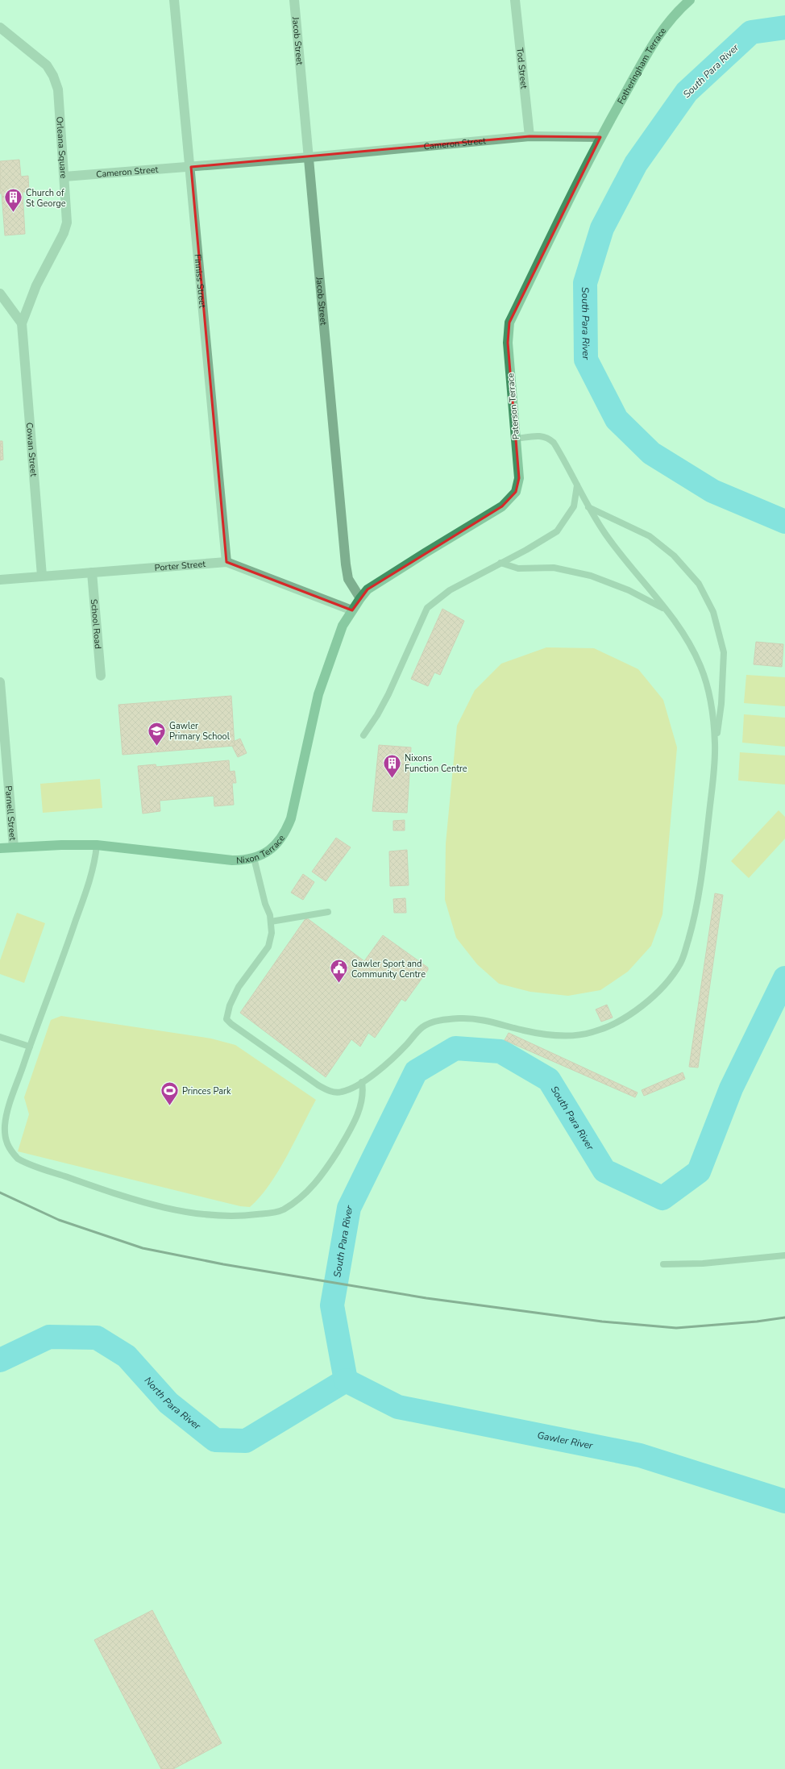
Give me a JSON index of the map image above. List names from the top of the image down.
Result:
{
  "streets": {
    "street": [
      "Jacob Street",
      "Fotheringham Terrace",
      "Tod Street",
      "Cameron Street",
      "Orleana Square",
      "Finniss Street",
      "Paterson Terrace",
      "Cowan Street",
      "Porter Street",
      "School Road",
      "Parnell Street",
      "Nixon Terrace"
    ]
  },
  "crossings": [
    ["Jacob Street", "Cameron Street"],
    ["Jacob Street", "Paterson Terrace"],
    ["Fotheringham Terrace", "Cameron Street"],
    ["Fotheringham Terrace", "Paterson Terrace"],
    ["Tod Street", "Cameron Street"],
    ["Cameron Street", "Orleana Square"],
    ["Cameron Street", "Finniss Street"],
    ["Cameron Street", "Paterson Terrace"],
    ["Orleana Square", "Cowan Street"],
    ["Finniss Street", "Porter Street"],
    ["Paterson Terrace", "Porter Street"],
    ["Paterson Terrace", "Nixon Terrace"],
    ["Cowan Street", "Porter Street"],
    ["Porter Street", "School Road"],
    ["Porter Street", "Nixon Terrace"],
    ["Parnell Street", "Nixon Terrace"]
  ],
  "water": ["South Para River", "North Para River", "Gawler River"],
  "places": {
    "building": ["Church of St George", "Nixons Function Centre"],
    "school or university": ["Gawler Primary School"],
    "public building": ["Gawler Sport and Community Centre"],
    "sports": ["Princes Park"]
  }
}
